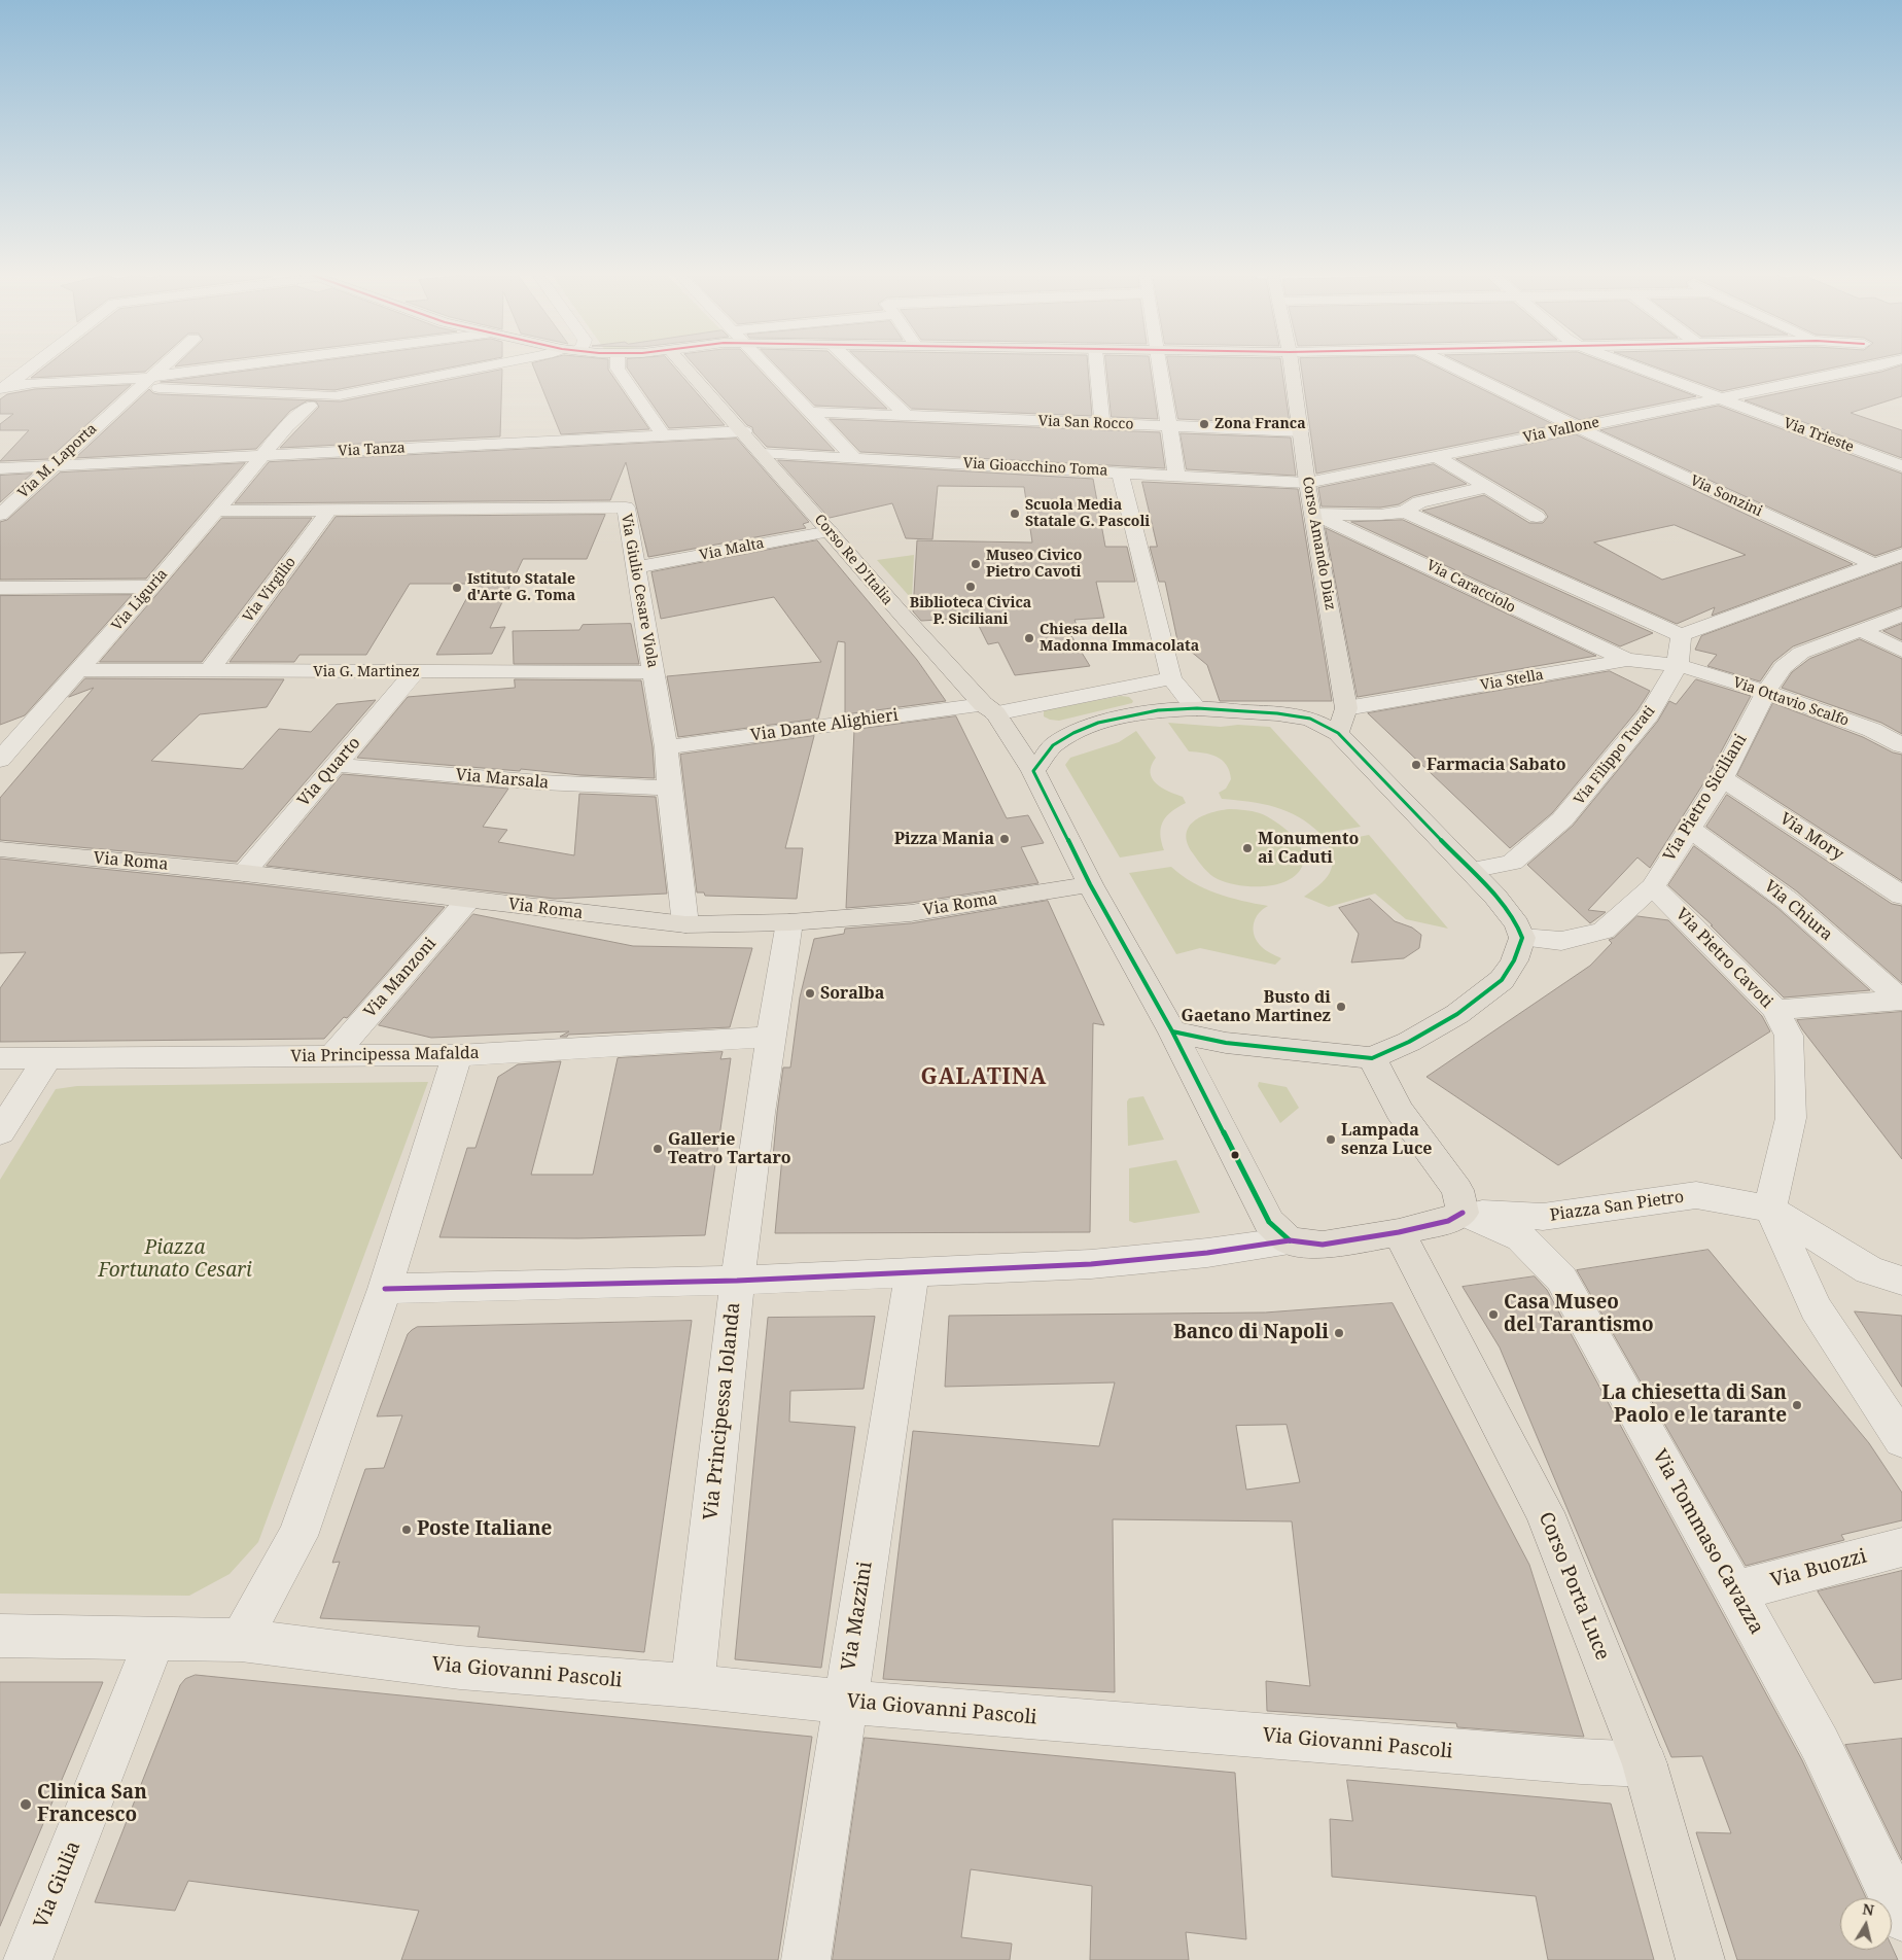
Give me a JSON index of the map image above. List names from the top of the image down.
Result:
{
  "streets": {
    "main road": [
      "Corso Amando Diaz",
      "Corso Re D'Italia",
      "Via Roma",
      "Corso Porta Luce"
    ],
    "street": [
      "Via San Rocco",
      "Via Vallone",
      "Via Trieste",
      "Via Tanza",
      "Via M. Laporta",
      "Via Gioacchino Toma",
      "Via Sonzini",
      "Via Malta",
      "Via Caracciolo",
      "Via Virgilio",
      "Via Giulio Cesare Viola",
      "Via Liguria",
      "Via G. Martinez",
      "Via Stella",
      "Via Ottavio Scalfo",
      "Via Dante Alighieri",
      "Via Filippo Turati",
      "Via Quarto",
      "Via Marsala",
      "Via Pietro Siciliani",
      "Via Mory",
      "Via Chiura",
      "Via Pietro Cavoti",
      "Via Manzoni",
      "Via Principessa Mafalda",
      "Piazza San Pietro",
      "Via Principessa Iolanda",
      "Via Tommaso Cavazza",
      "Via Buozzi",
      "Via Mazzini",
      "Via Giovanni Pascoli",
      "Via Giulia"
    ]
  },
  "crossings": [
    ["Via San Rocco", "Corso Amando Diaz"],
    ["Via Vallone", "Via Trieste"],
    ["Via Vallone", "Via Gioacchino Toma"],
    ["Via Vallone", "Via Sonzini"],
    ["Via Vallone", "Corso Amando Diaz"],
    ["Via Tanza", "Via M. Laporta"],
    ["Via Tanza", "Corso Re D'Italia"],
    ["Via Tanza", "Via Liguria"],
    ["Via Gioacchino Toma", "Corso Amando Diaz"],
    ["Via Gioacchino Toma", "Corso Re D'Italia"],
    ["Corso Amando Diaz", "Via Caracciolo"],
    ["Corso Amando Diaz", "Via Stella"],
    ["Via Malta", "Corso Re D'Italia"],
    ["Via Malta", "Via Giulio Cesare Viola"],
    ["Corso Re D'Italia", "Via Dante Alighieri"],
    ["Corso Re D'Italia", "Via Roma"],
    ["Via Caracciolo", "Via Stella"],
    ["Via Virgilio", "Via Giulio Cesare Viola"],
    ["Via Virgilio", "Via G. Martinez"],
    ["Via Giulio Cesare Viola", "Via Liguria"],
    ["Via Giulio Cesare Viola", "Via G. Martinez"],
    ["Via Giulio Cesare Viola", "Via Dante Alighieri"],
    ["Via Giulio Cesare Viola", "Via Marsala"],
    ["Via Giulio Cesare Viola", "Via Roma"],
    ["Via Liguria", "Via G. Martinez"],
    ["Via G. Martinez", "Via Quarto"],
    ["Via Stella", "Via Ottavio Scalfo"],
    ["Via Stella", "Via Filippo Turati"],
    ["Via Ottavio Scalfo", "Via Filippo Turati"],
    ["Via Ottavio Scalfo", "Via Pietro Siciliani"],
    ["Via Quarto", "Via Marsala"],
    ["Via Quarto", "Via Roma"],
    ["Via Pietro Siciliani", "Via Mory"],
    ["Via Pietro Siciliani", "Via Chiura"],
    ["Via Pietro Siciliani", "Via Pietro Cavoti"],
    ["Via Roma", "Via Manzoni"],
    ["Via Roma", "Via Principessa Iolanda"],
    ["Via Manzoni", "Via Principessa Mafalda"],
    ["Via Principessa Mafalda", "Via Principessa Iolanda"],
    ["Piazza San Pietro", "Via Tommaso Cavazza"],
    ["Via Principessa Iolanda", "Via Giovanni Pascoli"],
    ["Via Tommaso Cavazza", "Via Buozzi"],
    ["Corso Porta Luce", "Via Giovanni Pascoli"],
    ["Via Mazzini", "Via Giovanni Pascoli"]
  ],
  "districts": ["GALATINA"],
  "parks": ["Piazza Fortunato Cesari"],
  "places": [
    "Zona Franca",
    "Scuola Media Statale G. Pascoli",
    "Museo Civico Pietro Cavoti",
    "Biblioteca Civica P. Siciliani",
    "Istituto Statale d'Arte G. Toma",
    "Chiesa della Madonna Immacolata",
    "Farmacia Sabato",
    "Pizza Mania",
    "Monumento ai Caduti",
    "Soralba",
    "Busto di Gaetano Martinez",
    "Lampada senza Luce",
    "Gallerie Teatro Tartaro",
    "Casa Museo del Tarantismo",
    "Banco di Napoli",
    "La chiesetta di San Paolo e le tarante",
    "Poste Italiane",
    "Clinica San Francesco"
  ],
  "north": "top"
}
